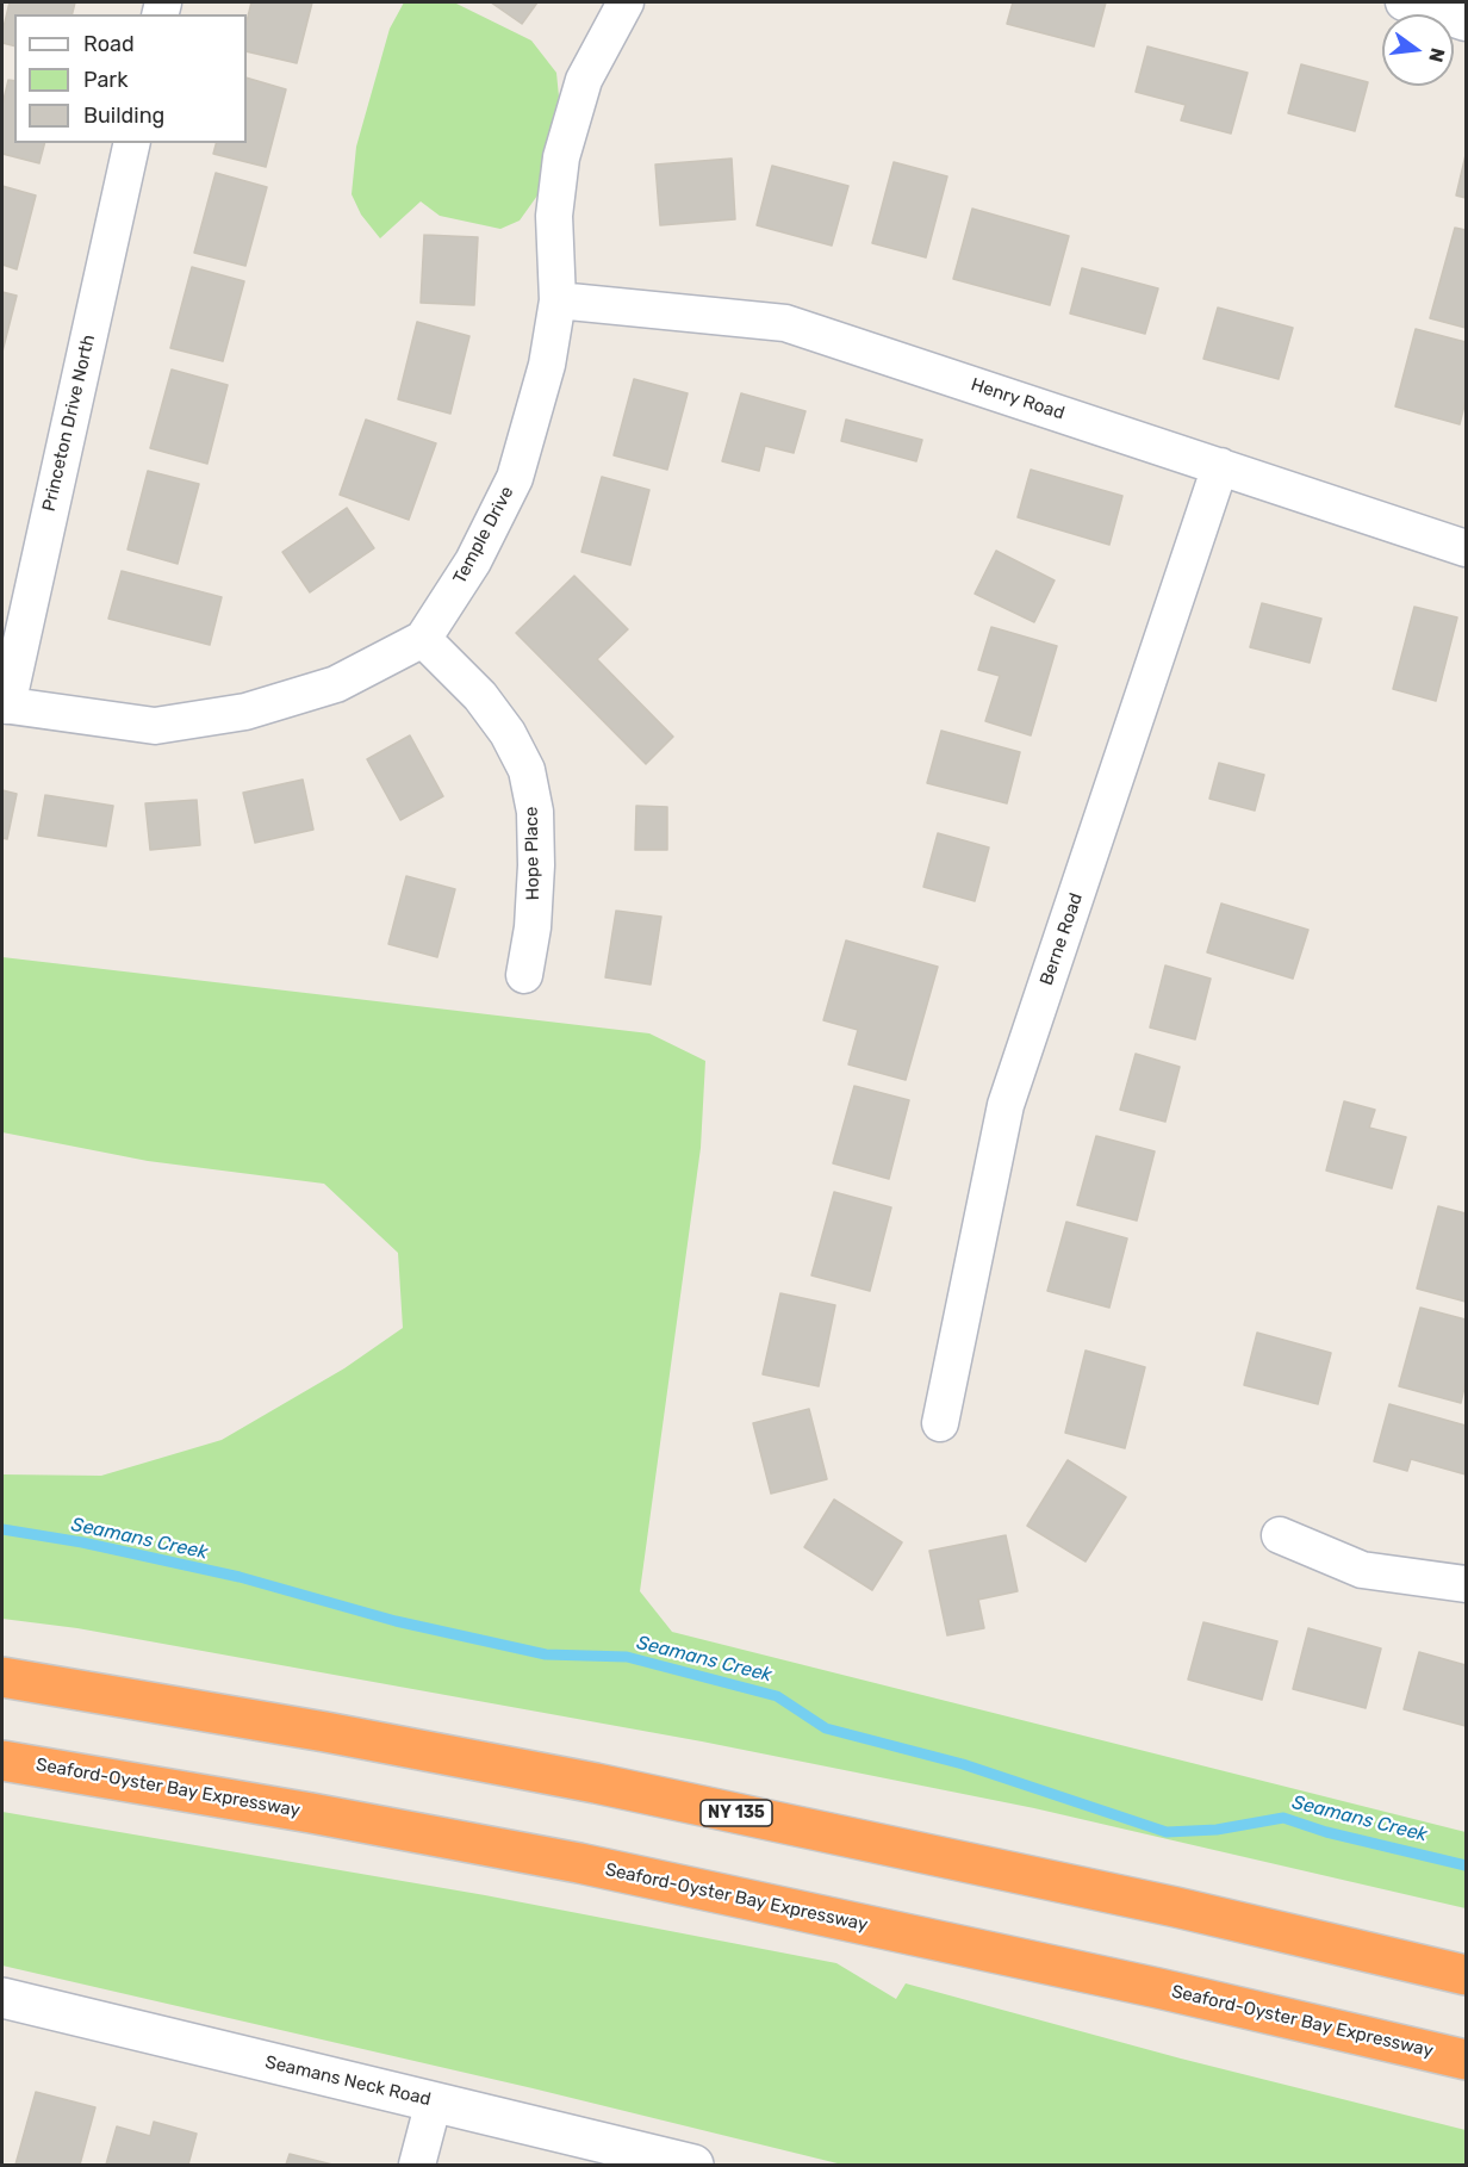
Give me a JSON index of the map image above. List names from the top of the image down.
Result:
{
  "streets": {
    "highway": ["Seaford-Oyster Bay Expressway", "NY 135"],
    "street": [
      "Henry Road",
      "Princeton Drive North",
      "Temple Drive",
      "Hope Place",
      "Berne Road",
      "Seamans Neck Road"
    ]
  },
  "crossings": [
    ["Henry Road", "Temple Drive"],
    ["Henry Road", "Berne Road"],
    ["Princeton Drive North", "Temple Drive"],
    ["Temple Drive", "Hope Place"]
  ],
  "water": ["Seamans Creek"],
  "legend": ["Road", "Park", "Building"],
  "north": "right"
}
